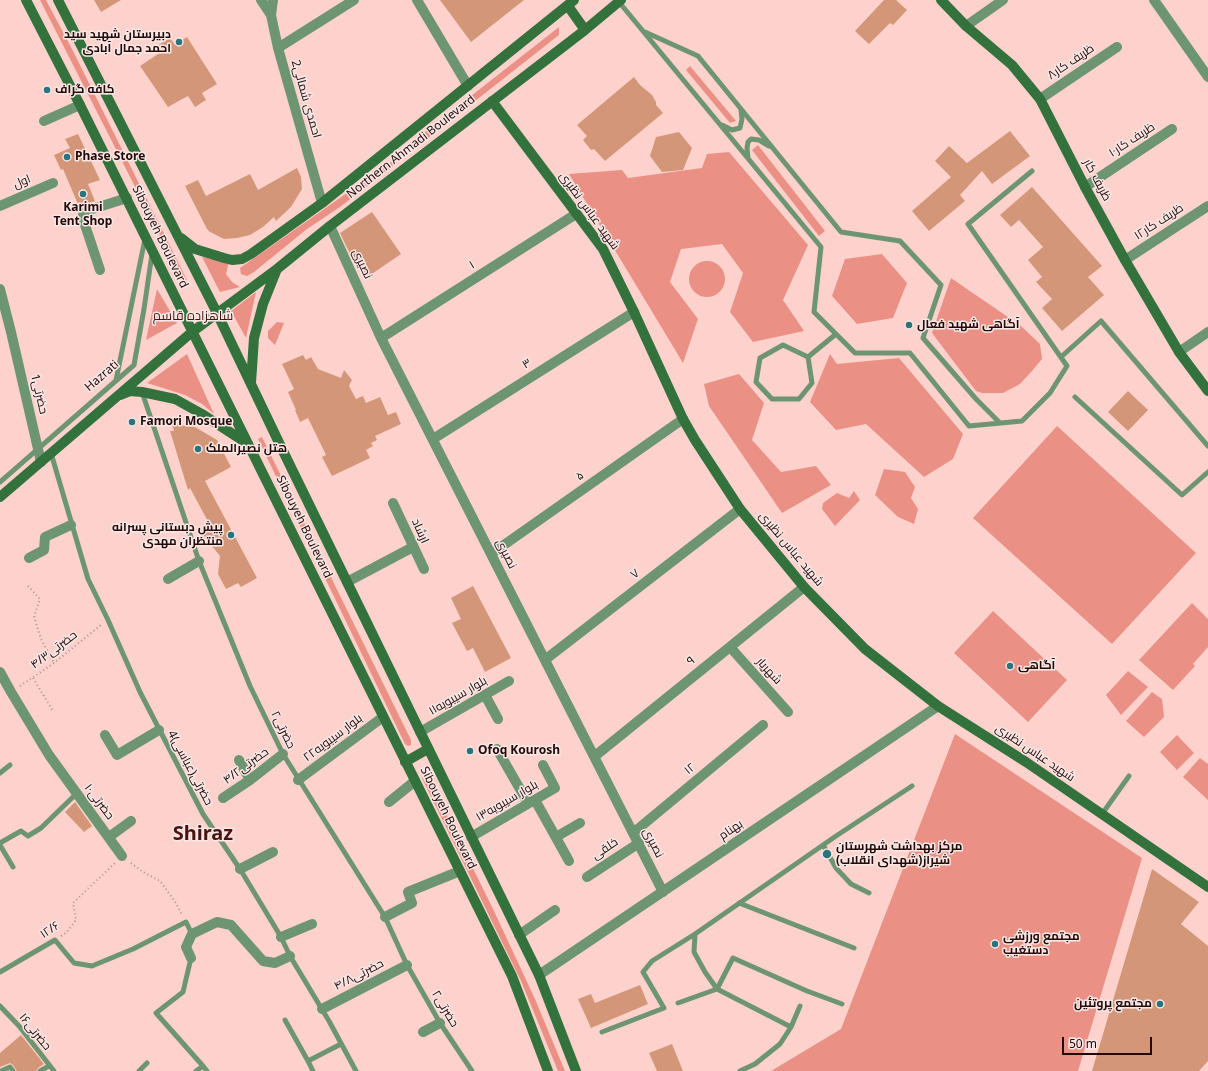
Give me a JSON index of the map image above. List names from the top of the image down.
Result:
{
  "streets": {
    "main road": [
      "Northern Ahmadi Boulevard",
      "ظریف کار",
      "شهید عباس نظیری",
      "Sibouyeh Boulevard",
      "Hazrati"
    ],
    "street": [
      "ظریف کار۸",
      "2احمدی شمالی",
      "ظریف کار۱۰",
      "اول",
      "ظریف کار۱۲",
      "نصیری",
      "۱",
      "۳",
      "1حضرتی",
      "۵",
      "ارشاد",
      "۷",
      "۹",
      "شهریار",
      "بلوار سیبویه۱۱",
      "بلوار سیبویه۲۲",
      "حضرتی۴/۲",
      "۱۲",
      "بلوار سیبویه۱۳",
      "حضرتی۱۰",
      "بهنام",
      "خلقی",
      "حضرتی۴/۸"
    ],
    "lane": [
      "حضرتی۲",
      "4حضرتی(عباسی)",
      "۱۲/۶",
      "حضرتی۱۶"
    ],
    "path": ["حضرتی۴/۳"]
  },
  "crossings": [
    ["ظریف کار۸", "ظریف کار"],
    ["2احمدی شمالی", "Northern Ahmadi Boulevard"],
    ["ظریف کار۱۰", "ظریف کار"],
    ["Northern Ahmadi Boulevard", "شهید عباس نظیری"],
    ["Northern Ahmadi Boulevard", "Sibouyeh Boulevard"],
    ["Northern Ahmadi Boulevard", "نصیری"],
    ["Northern Ahmadi Boulevard", "Hazrati"],
    ["ظریف کار", "ظریف کار۱۲"],
    ["شهید عباس نظیری", "۱"],
    ["شهید عباس نظیری", "۳"],
    ["شهید عباس نظیری", "۵"],
    ["شهید عباس نظیری", "۷"],
    ["شهید عباس نظیری", "۹"],
    ["شهید عباس نظیری", "بهنام"],
    ["Sibouyeh Boulevard", "Hazrati"],
    ["Sibouyeh Boulevard", "بلوار سیبویه۱۱"],
    ["Sibouyeh Boulevard", "بلوار سیبویه۲۲"],
    ["Sibouyeh Boulevard", "بلوار سیبویه۱۳"],
    ["Sibouyeh Boulevard", "بهنام"],
    ["نصیری", "۱"],
    ["نصیری", "۳"],
    ["نصیری", "۵"],
    ["نصیری", "۷"],
    ["نصیری", "۹"],
    ["نصیری", "۱۲"],
    ["نصیری", "بهنام"],
    ["نصیری", "خلقی"],
    ["Hazrati", "1حضرتی"],
    ["Hazrati", "4حضرتی(عباسی)"],
    ["حضرتی۴/۳", "4حضرتی(عباسی)"],
    ["حضرتی۴/۳", "حضرتی۱۰"],
    ["۹", "شهریار"],
    ["حضرتی۲", "بلوار سیبویه۲۲"],
    ["حضرتی۲", "حضرتی۴/۲"],
    ["حضرتی۲", "حضرتی۴/۸"],
    ["4حضرتی(عباسی)", "حضرتی۴/۸"],
    ["حضرتی۱۰", "۱۲/۶"]
  ],
  "districts": ["شاهزاده قاسم", "Shiraz"],
  "places": [
    "دبیرستان شهید سید احمد جمال آبادی",
    "کافه گراف",
    "Phase Store",
    "Karimi Tent Shop",
    "آگاهی شهید فعال",
    "Famori Mosque",
    "هتل نصیرالملک",
    "پیش دبستانی پسرانه منتظران مهدی",
    "آگاهی",
    "Ofoq Kourosh",
    "مرکز بهداشت شهرستان شیراز(شهدای انقلاب)",
    "مجتمع ورزشی دستغیب",
    "مجتمع پروتئین"
  ],
  "scale_bar": "50 m"
}
